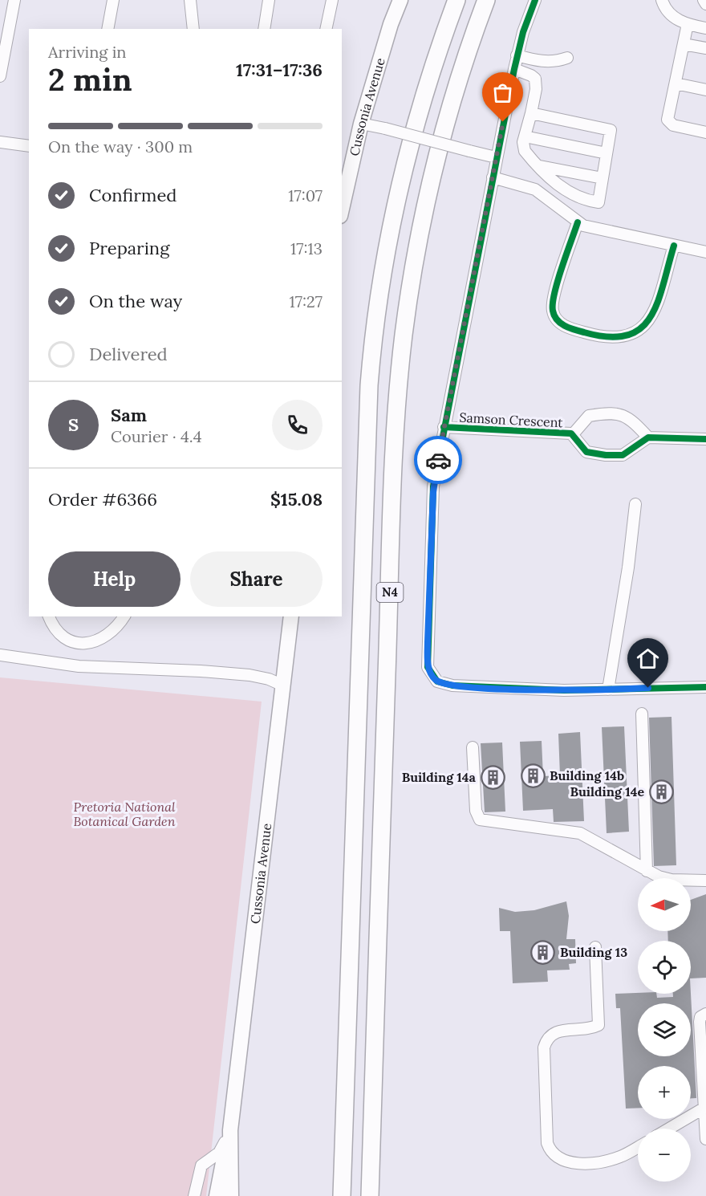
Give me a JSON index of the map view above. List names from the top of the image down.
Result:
{
  "streets": {
    "highway": ["N4"],
    "main road": ["Cussonia Avenue"],
    "street": ["Samson Crescent"]
  },
  "parks": ["Pretoria National Botanical Garden"],
  "places": {
    "building": [
      "Building 14b",
      "Building 14a",
      "Building 14e",
      "Building 13"
    ]
  },
  "north": "left",
  "page": {
    "heading": ["2 min", "Arriving in", "17:31–17:36"],
    "panel": [
      "Sam",
      "Courier · 4.4",
      "Order #6366",
      "$15.08"
    ],
    "bar": "On the way · 300 m",
    "list": [
      ["Confirmed", "17:07"],
      ["Preparing", "17:13"],
      ["On the way", "17:27"],
      "Delivered"
    ],
    "round": "S",
    "buttons": ["Help", "Share"],
    "map_buttons": ["+", "−"]
  }
}
